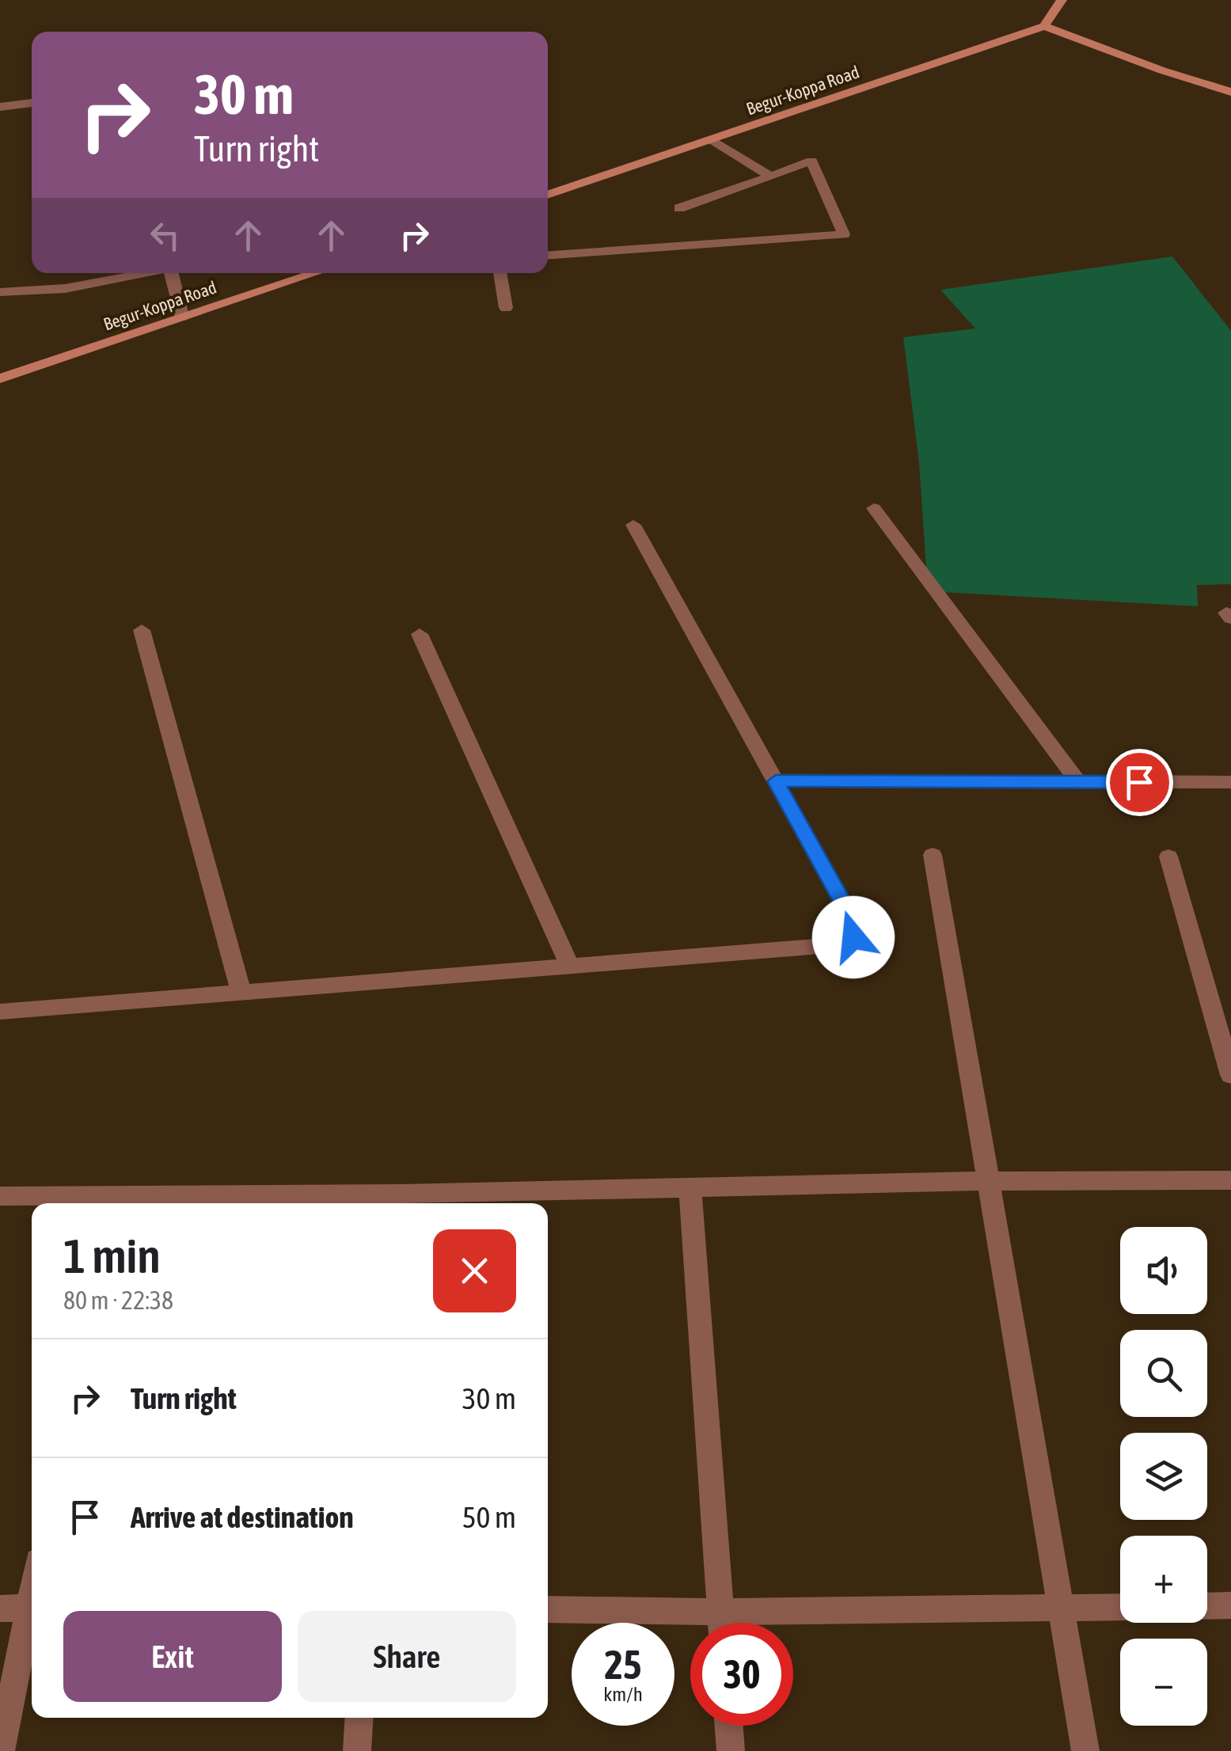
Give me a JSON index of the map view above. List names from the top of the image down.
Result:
{
  "streets": {
    "main road": ["Begur-Koppa Road"]
  },
  "page": {
    "turn": ["30 m", "Turn right"],
    "heading": ["1 min", "80 m · 22:38"],
    "map_buttons": ["+", "−"],
    "list": [
      {
        "name": "Turn right",
        "value": "30 m"
      },
      {
        "name": "Arrive at destination",
        "value": "50 m"
      }
    ],
    "buttons": ["Exit", "Share"],
    "speed": "25 km/h",
    "limit": "30"
  }
}
